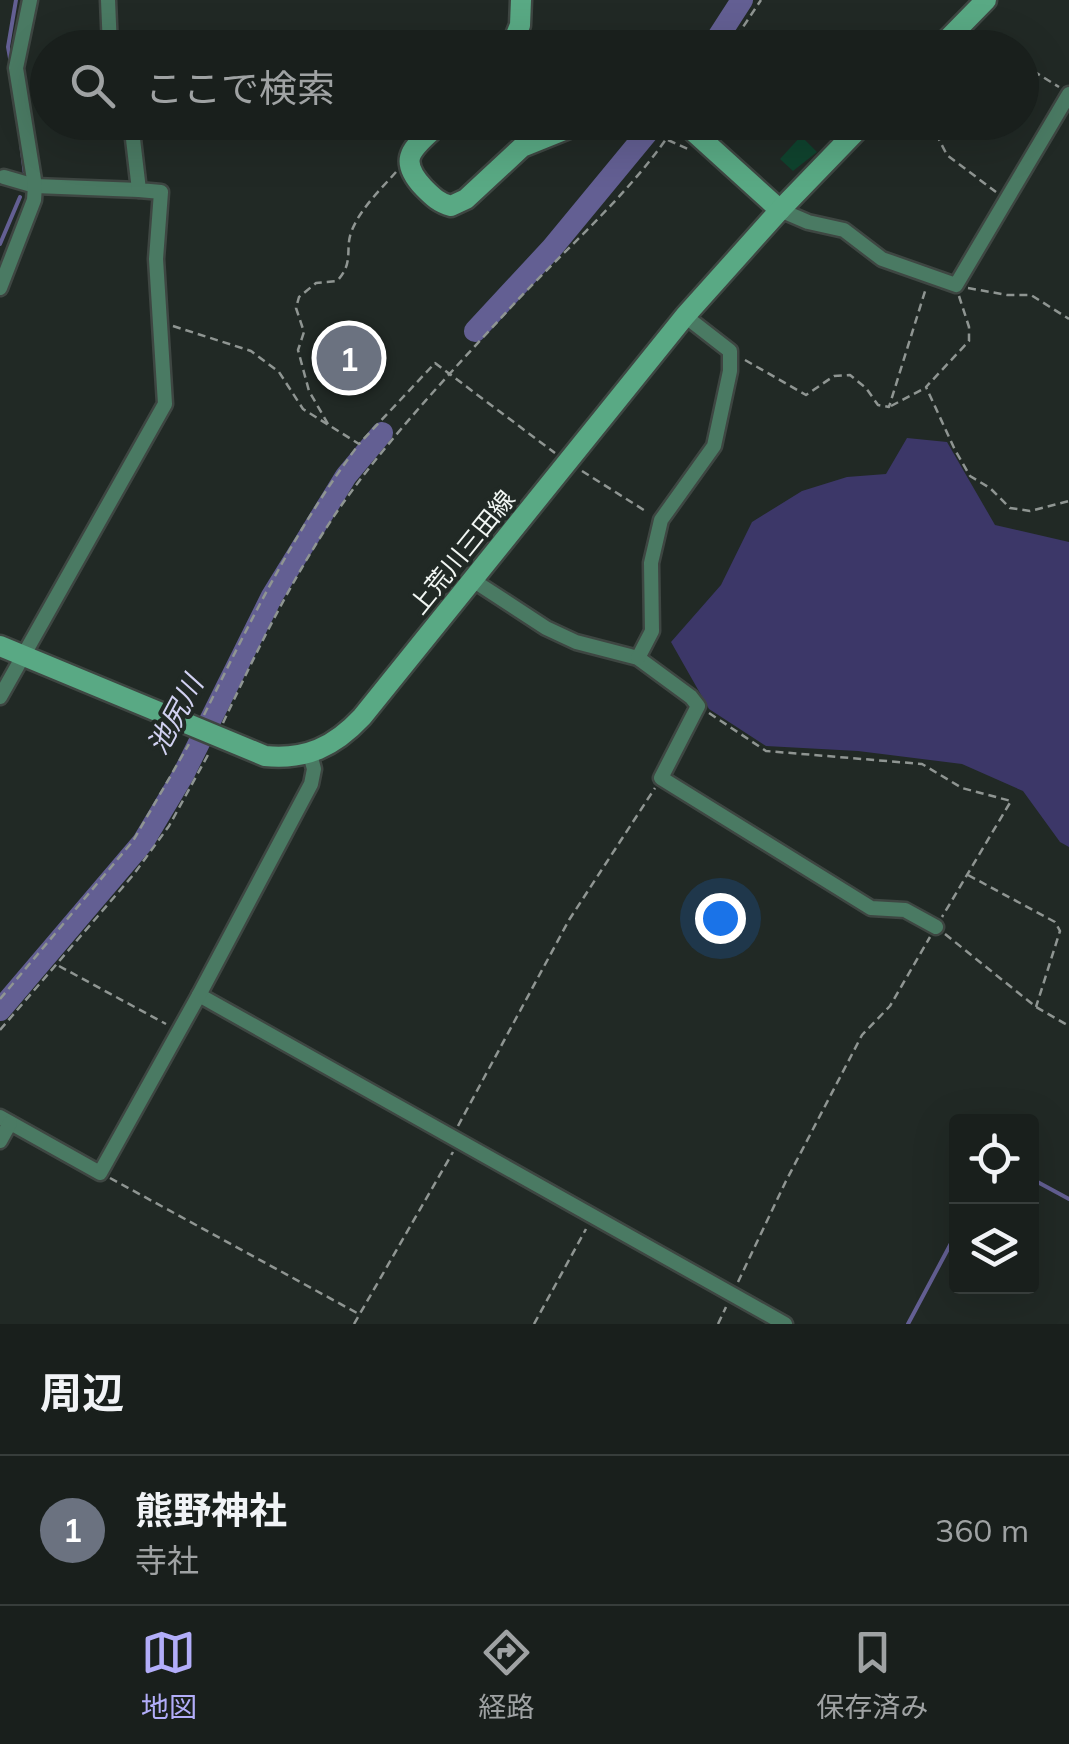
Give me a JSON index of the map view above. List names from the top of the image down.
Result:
{
  "streets": {
    "main road": ["上荒川三田線"]
  },
  "water": ["池尻川"],
  "page": {
    "search": "ここで検索",
    "pins": "1",
    "heading": "周辺",
    "list": [
      {
        "mark": "1",
        "name": "熊野神社",
        "note": "寺社",
        "value": "360 m"
      }
    ],
    "nav": ["地図", "経路", "保存済み"]
  }
}
